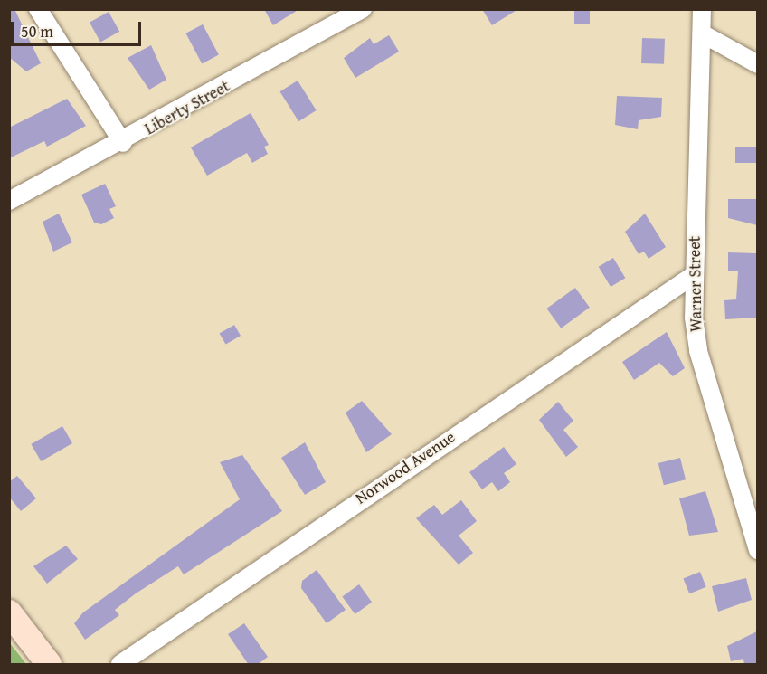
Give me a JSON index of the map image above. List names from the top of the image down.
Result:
{
  "streets": {
    "street": ["Liberty Street", "Warner Street", "Norwood Avenue"]
  },
  "crossings": [
    ["Warner Street", "Norwood Avenue"]
  ],
  "scale_bar": "50 m"
}
